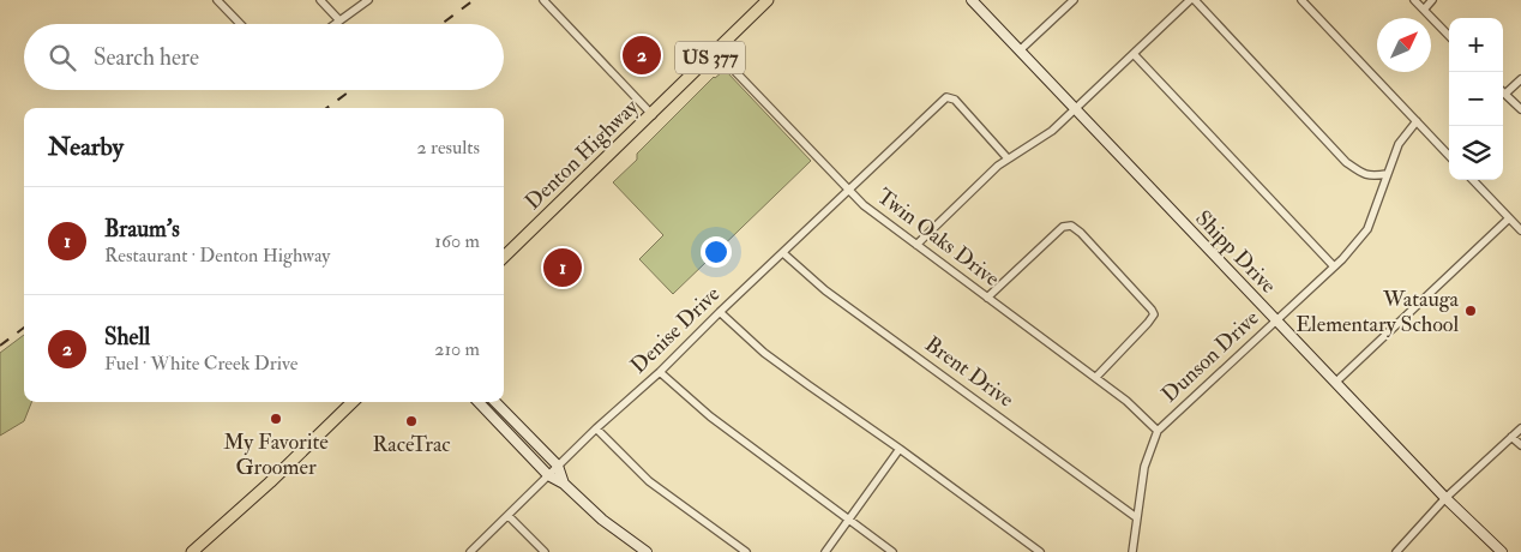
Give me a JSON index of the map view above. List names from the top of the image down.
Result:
{
  "streets": {
    "main road": ["US 377", "Denton Highway"],
    "street": [
      "Twin Oaks Drive",
      "Shipp Drive",
      "Denise Drive",
      "Dunson Drive",
      "Brent Drive"
    ]
  },
  "crossings": [
    ["Denton Highway", "Twin Oaks Drive"],
    ["Twin Oaks Drive", "Denise Drive"],
    ["Twin Oaks Drive", "Dunson Drive"],
    ["Shipp Drive", "Dunson Drive"],
    ["Denise Drive", "Brent Drive"],
    ["Dunson Drive", "Brent Drive"]
  ],
  "places": ["Watauga Elementary School", "My Favorite Groomer", "RaceTrac"],
  "north": "top right",
  "page": {
    "map_buttons": ["+", "−"],
    "search": "Search here",
    "pins": ["2", "1"],
    "heading": ["Nearby", "2 results"],
    "list": [
      {
        "mark": "1",
        "name": "Braum's",
        "note": "Restaurant · Denton Highway",
        "value": "160 m"
      },
      {
        "mark": "2",
        "name": "Shell",
        "note": "Fuel · White Creek Drive",
        "value": "210 m"
      }
    ]
  }
}
